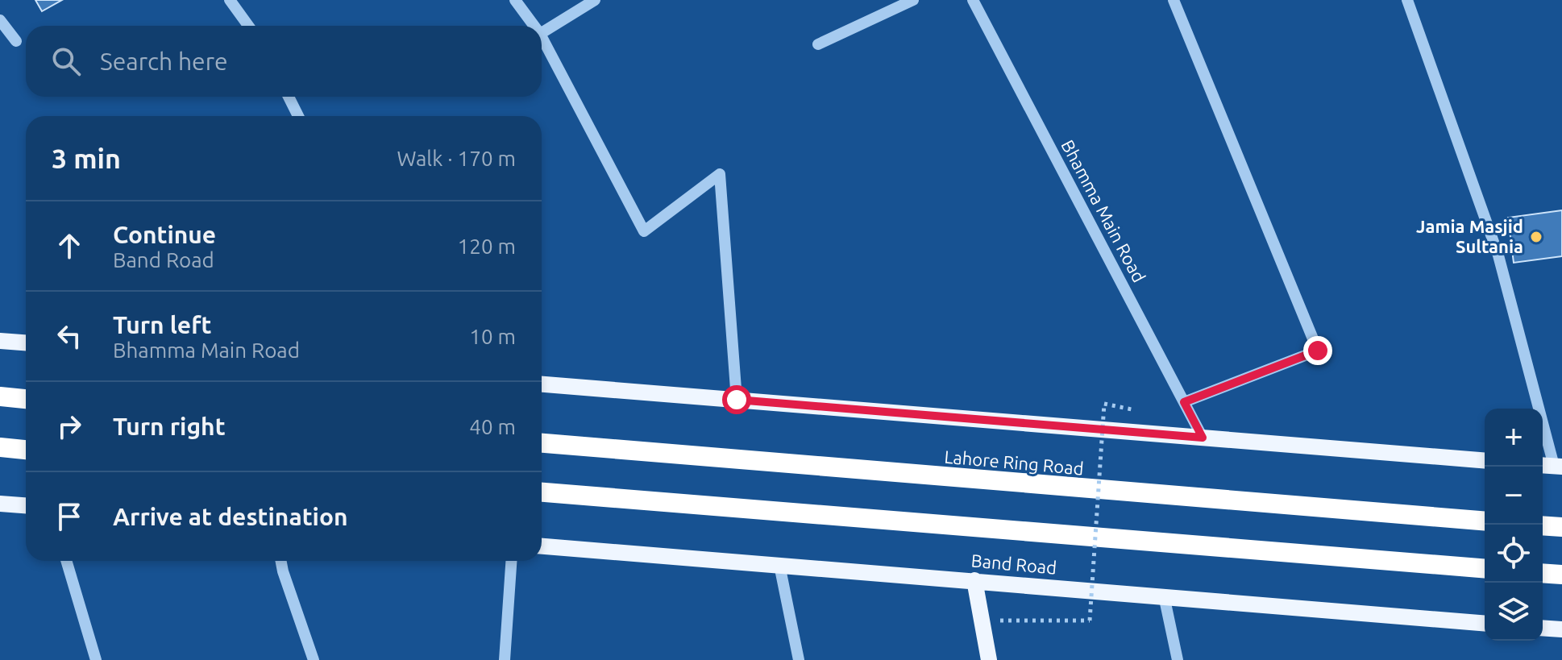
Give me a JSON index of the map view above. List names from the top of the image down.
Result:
{
  "streets": {
    "highway": ["Lahore Ring Road"],
    "main road": ["Band Road"],
    "street": ["Bhamma Main Road"]
  },
  "places": ["Jamia Masjid Sultania"],
  "page": {
    "search": "Search here",
    "heading": ["3 min", "Walk · 170 m"],
    "list": [
      ["Continue", "Band Road", "120 m"],
      ["Turn left", "Bhamma Main Road", "10 m"],
      ["Turn right", "40 m"],
      "Arrive at destination"
    ],
    "map_buttons": ["+", "−"]
  }
}
